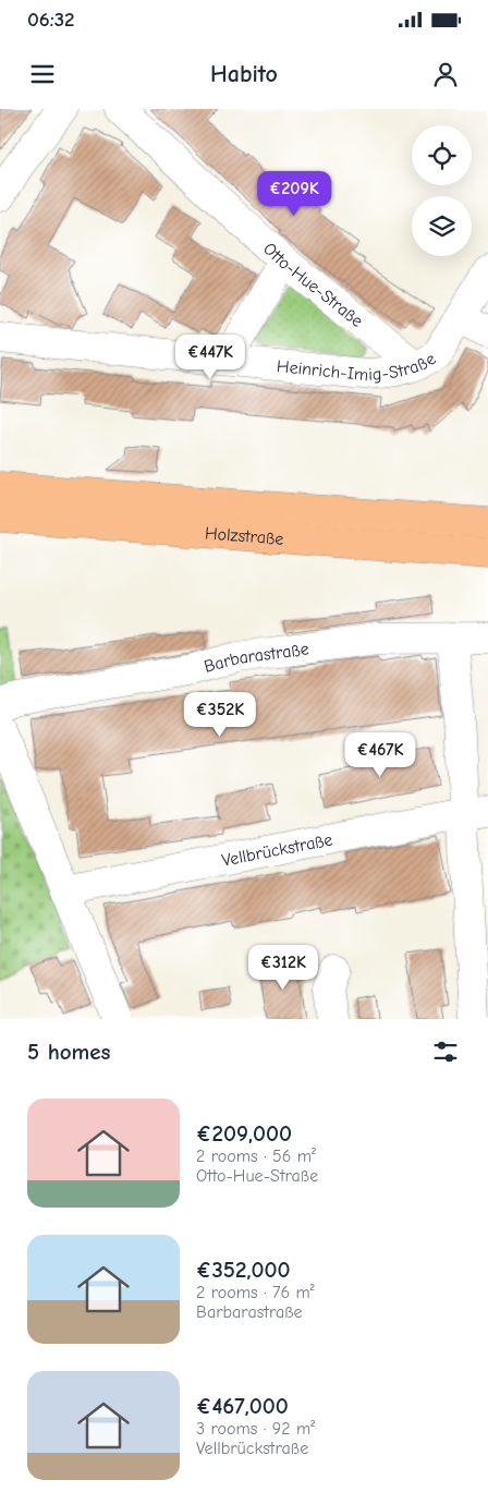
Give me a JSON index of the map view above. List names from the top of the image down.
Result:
{
  "streets": {
    "main road": ["Holzstraße"],
    "street": [
      "Otto-Hue-Straße",
      "Heinrich-Imig-Straße",
      "Barbarastraße",
      "Vellbrückstraße"
    ]
  },
  "crossings": [
    ["Otto-Hue-Straße", "Heinrich-Imig-Straße"]
  ],
  "page": {
    "status": "06:32",
    "header": "Habito",
    "price": [
      "€209K",
      "€447K",
      "€352K",
      "€467K",
      "€312K"
    ],
    "heading": "5 homes",
    "list": [
      {
        "name": "€209,000",
        "note": "2 rooms · 56 m² · Otto-Hue-Straße"
      },
      {
        "name": "€352,000",
        "note": "2 rooms · 76 m² · Barbarastraße"
      },
      {
        "name": "€467,000",
        "note": "3 rooms · 92 m² · Vellbrückstraße"
      }
    ]
  }
}
